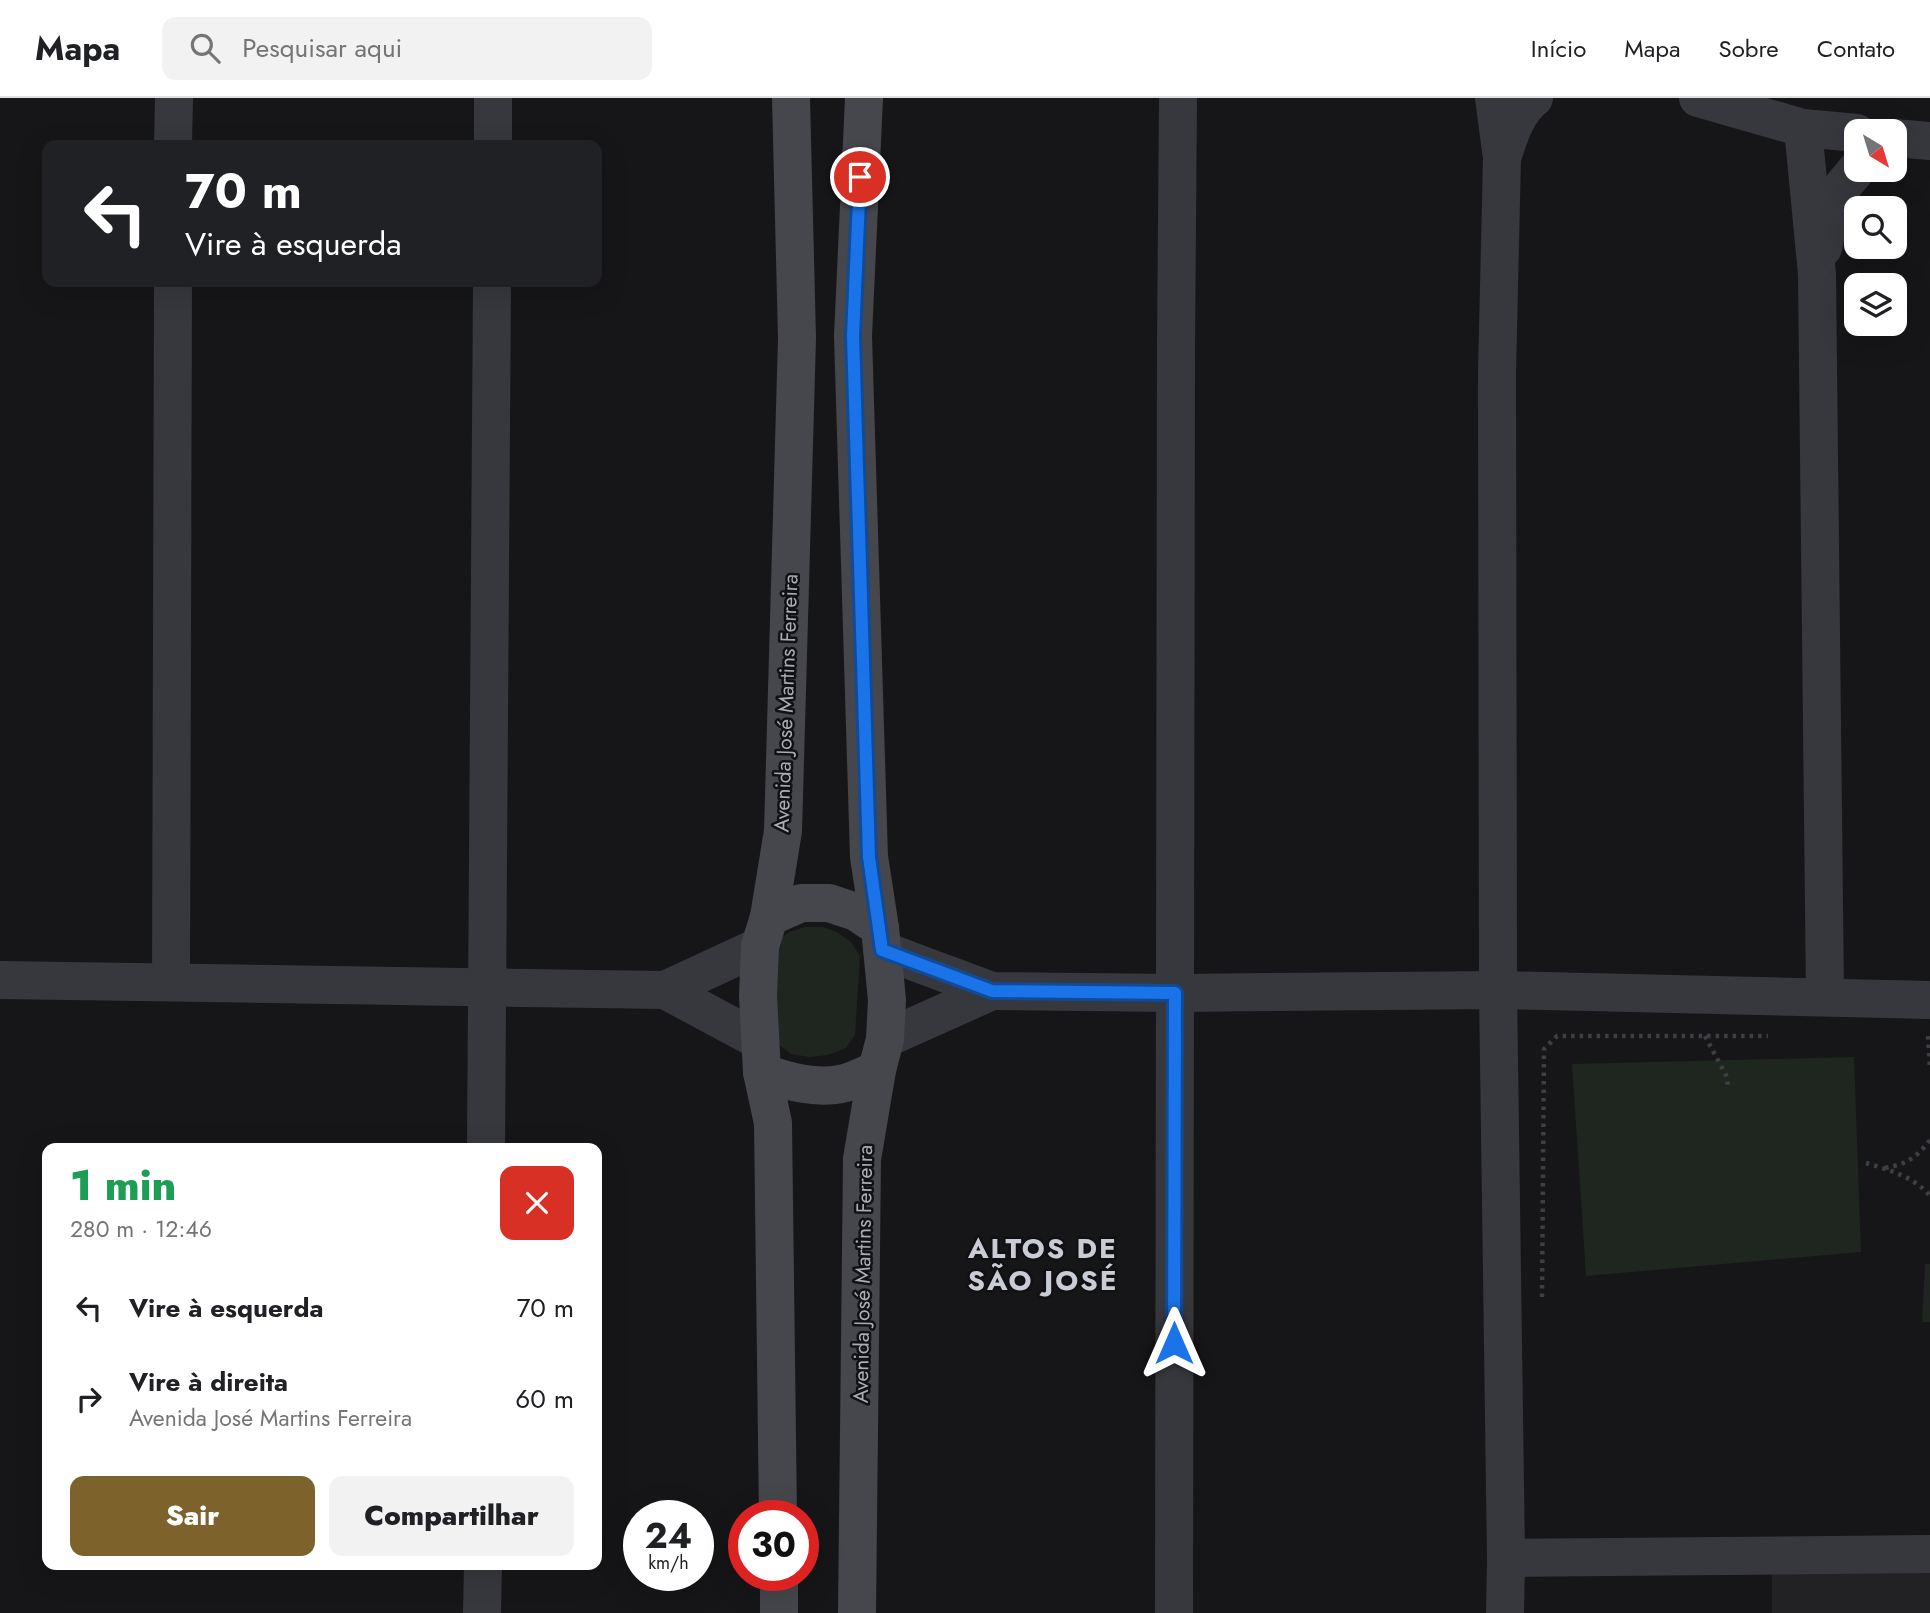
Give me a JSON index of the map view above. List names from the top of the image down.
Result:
{
  "streets": {
    "main road": ["Avenida José Martins Ferreira"]
  },
  "districts": ["ALTOS DE SÃO JOSÉ"],
  "north": "bottom right",
  "page": {
    "header": "Mapa",
    "search": "Pesquisar aqui",
    "nav": [
      "Início",
      "Mapa",
      "Sobre",
      "Contato"
    ],
    "turn": ["70 m", "Vire à esquerda"],
    "heading": ["1 min", "280 m · 12:46"],
    "list": [
      {
        "name": "Vire à esquerda",
        "value": "70 m"
      },
      {
        "name": "Vire à direita",
        "note": "Avenida José Martins Ferreira",
        "value": "60 m"
      }
    ],
    "buttons": ["Sair", "Compartilhar"],
    "speed": "24 km/h",
    "limit": "30"
  }
}
